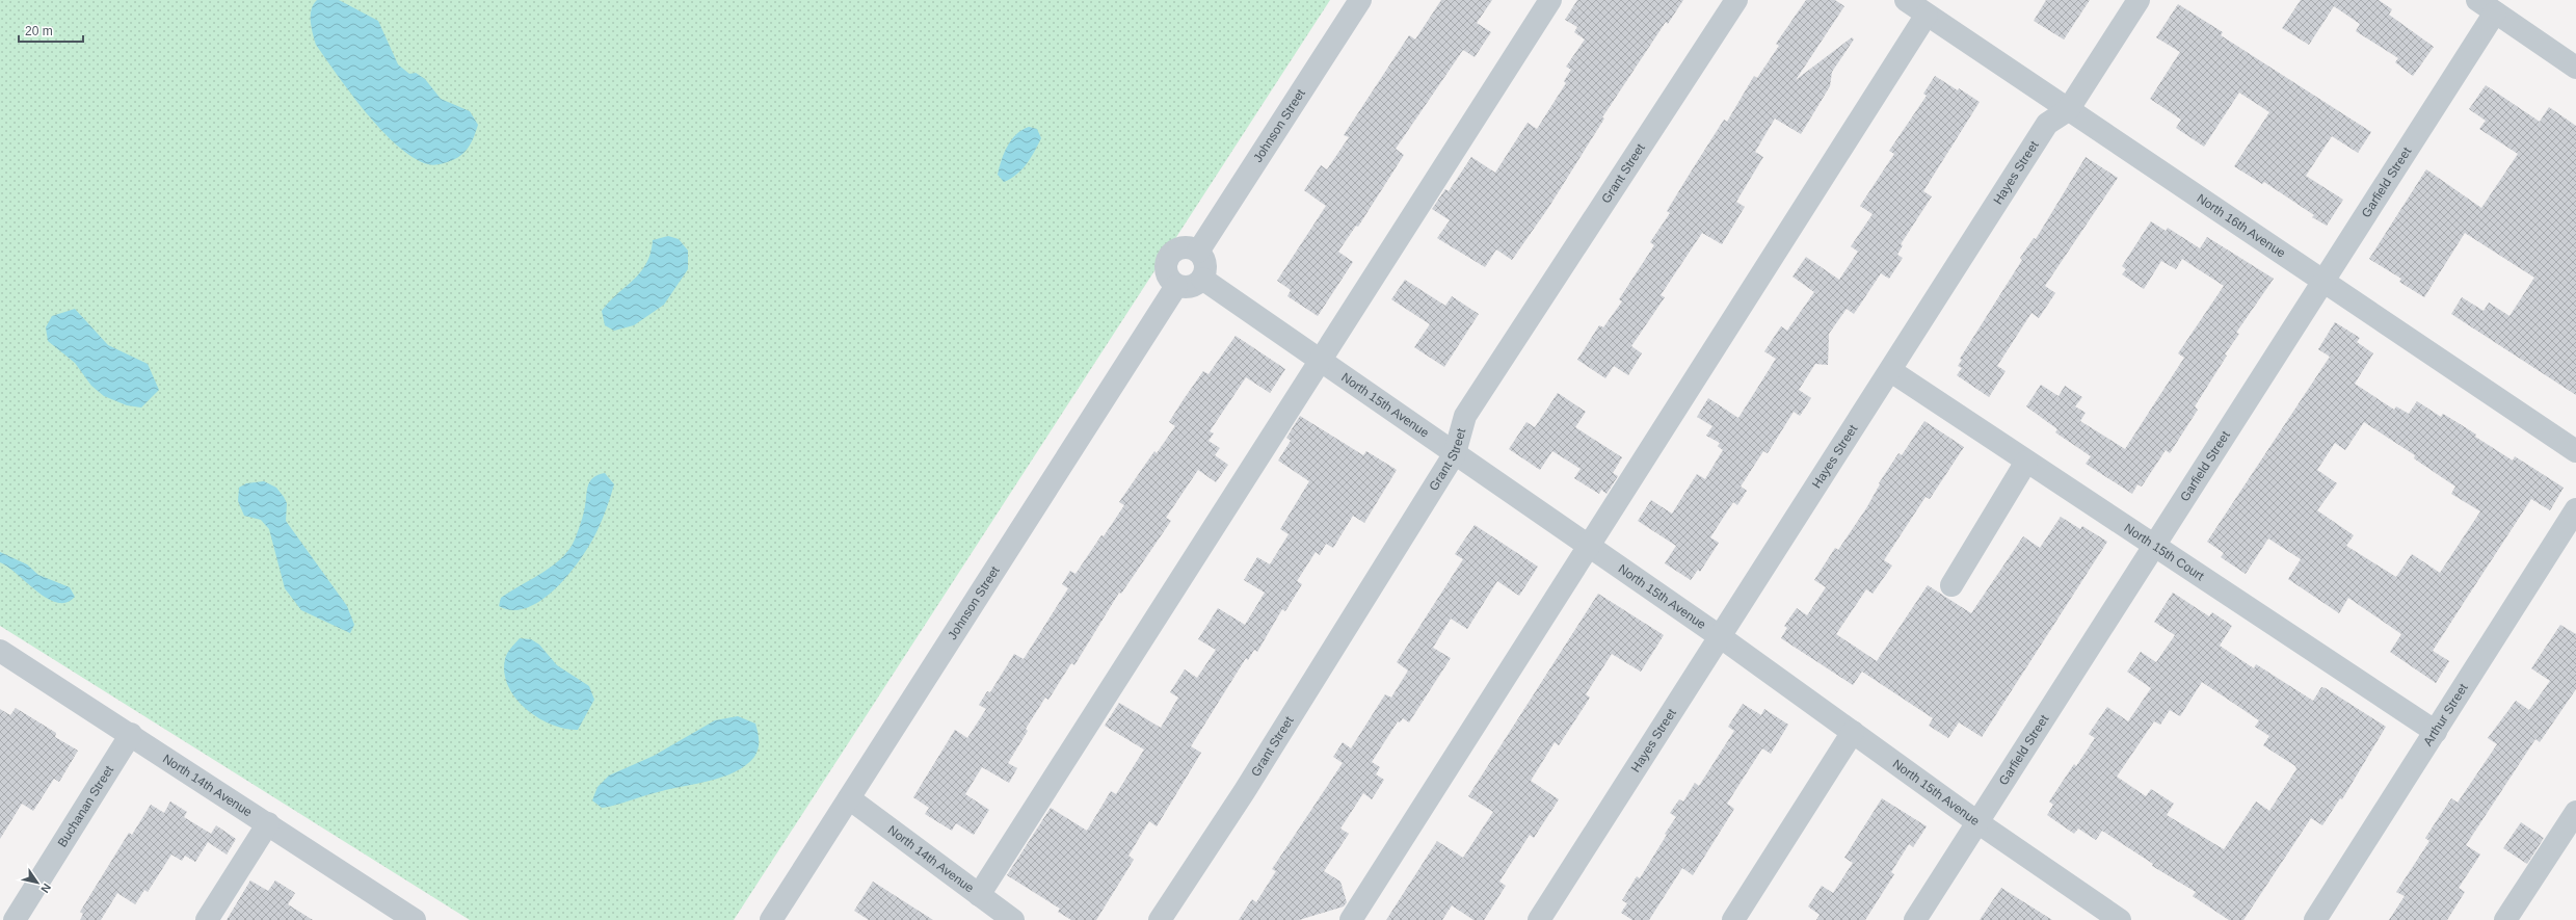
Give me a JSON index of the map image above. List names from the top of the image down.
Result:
{
  "streets": {
    "street": [
      "Johnson Street",
      "Hayes Street",
      "Grant Street",
      "Garfield Street",
      "North 16th Avenue",
      "North 15th Avenue",
      "North 15th Court",
      "Arthur Street",
      "North 14th Avenue",
      "Buchanan Street"
    ]
  },
  "crossings": [
    ["Johnson Street", "North 15th Avenue"],
    ["Johnson Street", "North 14th Avenue"],
    ["Hayes Street", "North 16th Avenue"],
    ["Hayes Street", "North 15th Avenue"],
    ["Hayes Street", "North 15th Court"],
    ["Grant Street", "North 15th Avenue"],
    ["Garfield Street", "North 16th Avenue"],
    ["Garfield Street", "North 15th Avenue"],
    ["Garfield Street", "North 15th Court"],
    ["North 15th Court", "Arthur Street"],
    ["North 14th Avenue", "Buchanan Street"]
  ],
  "scale_bar": "20 m",
  "north": "bottom right"
}
